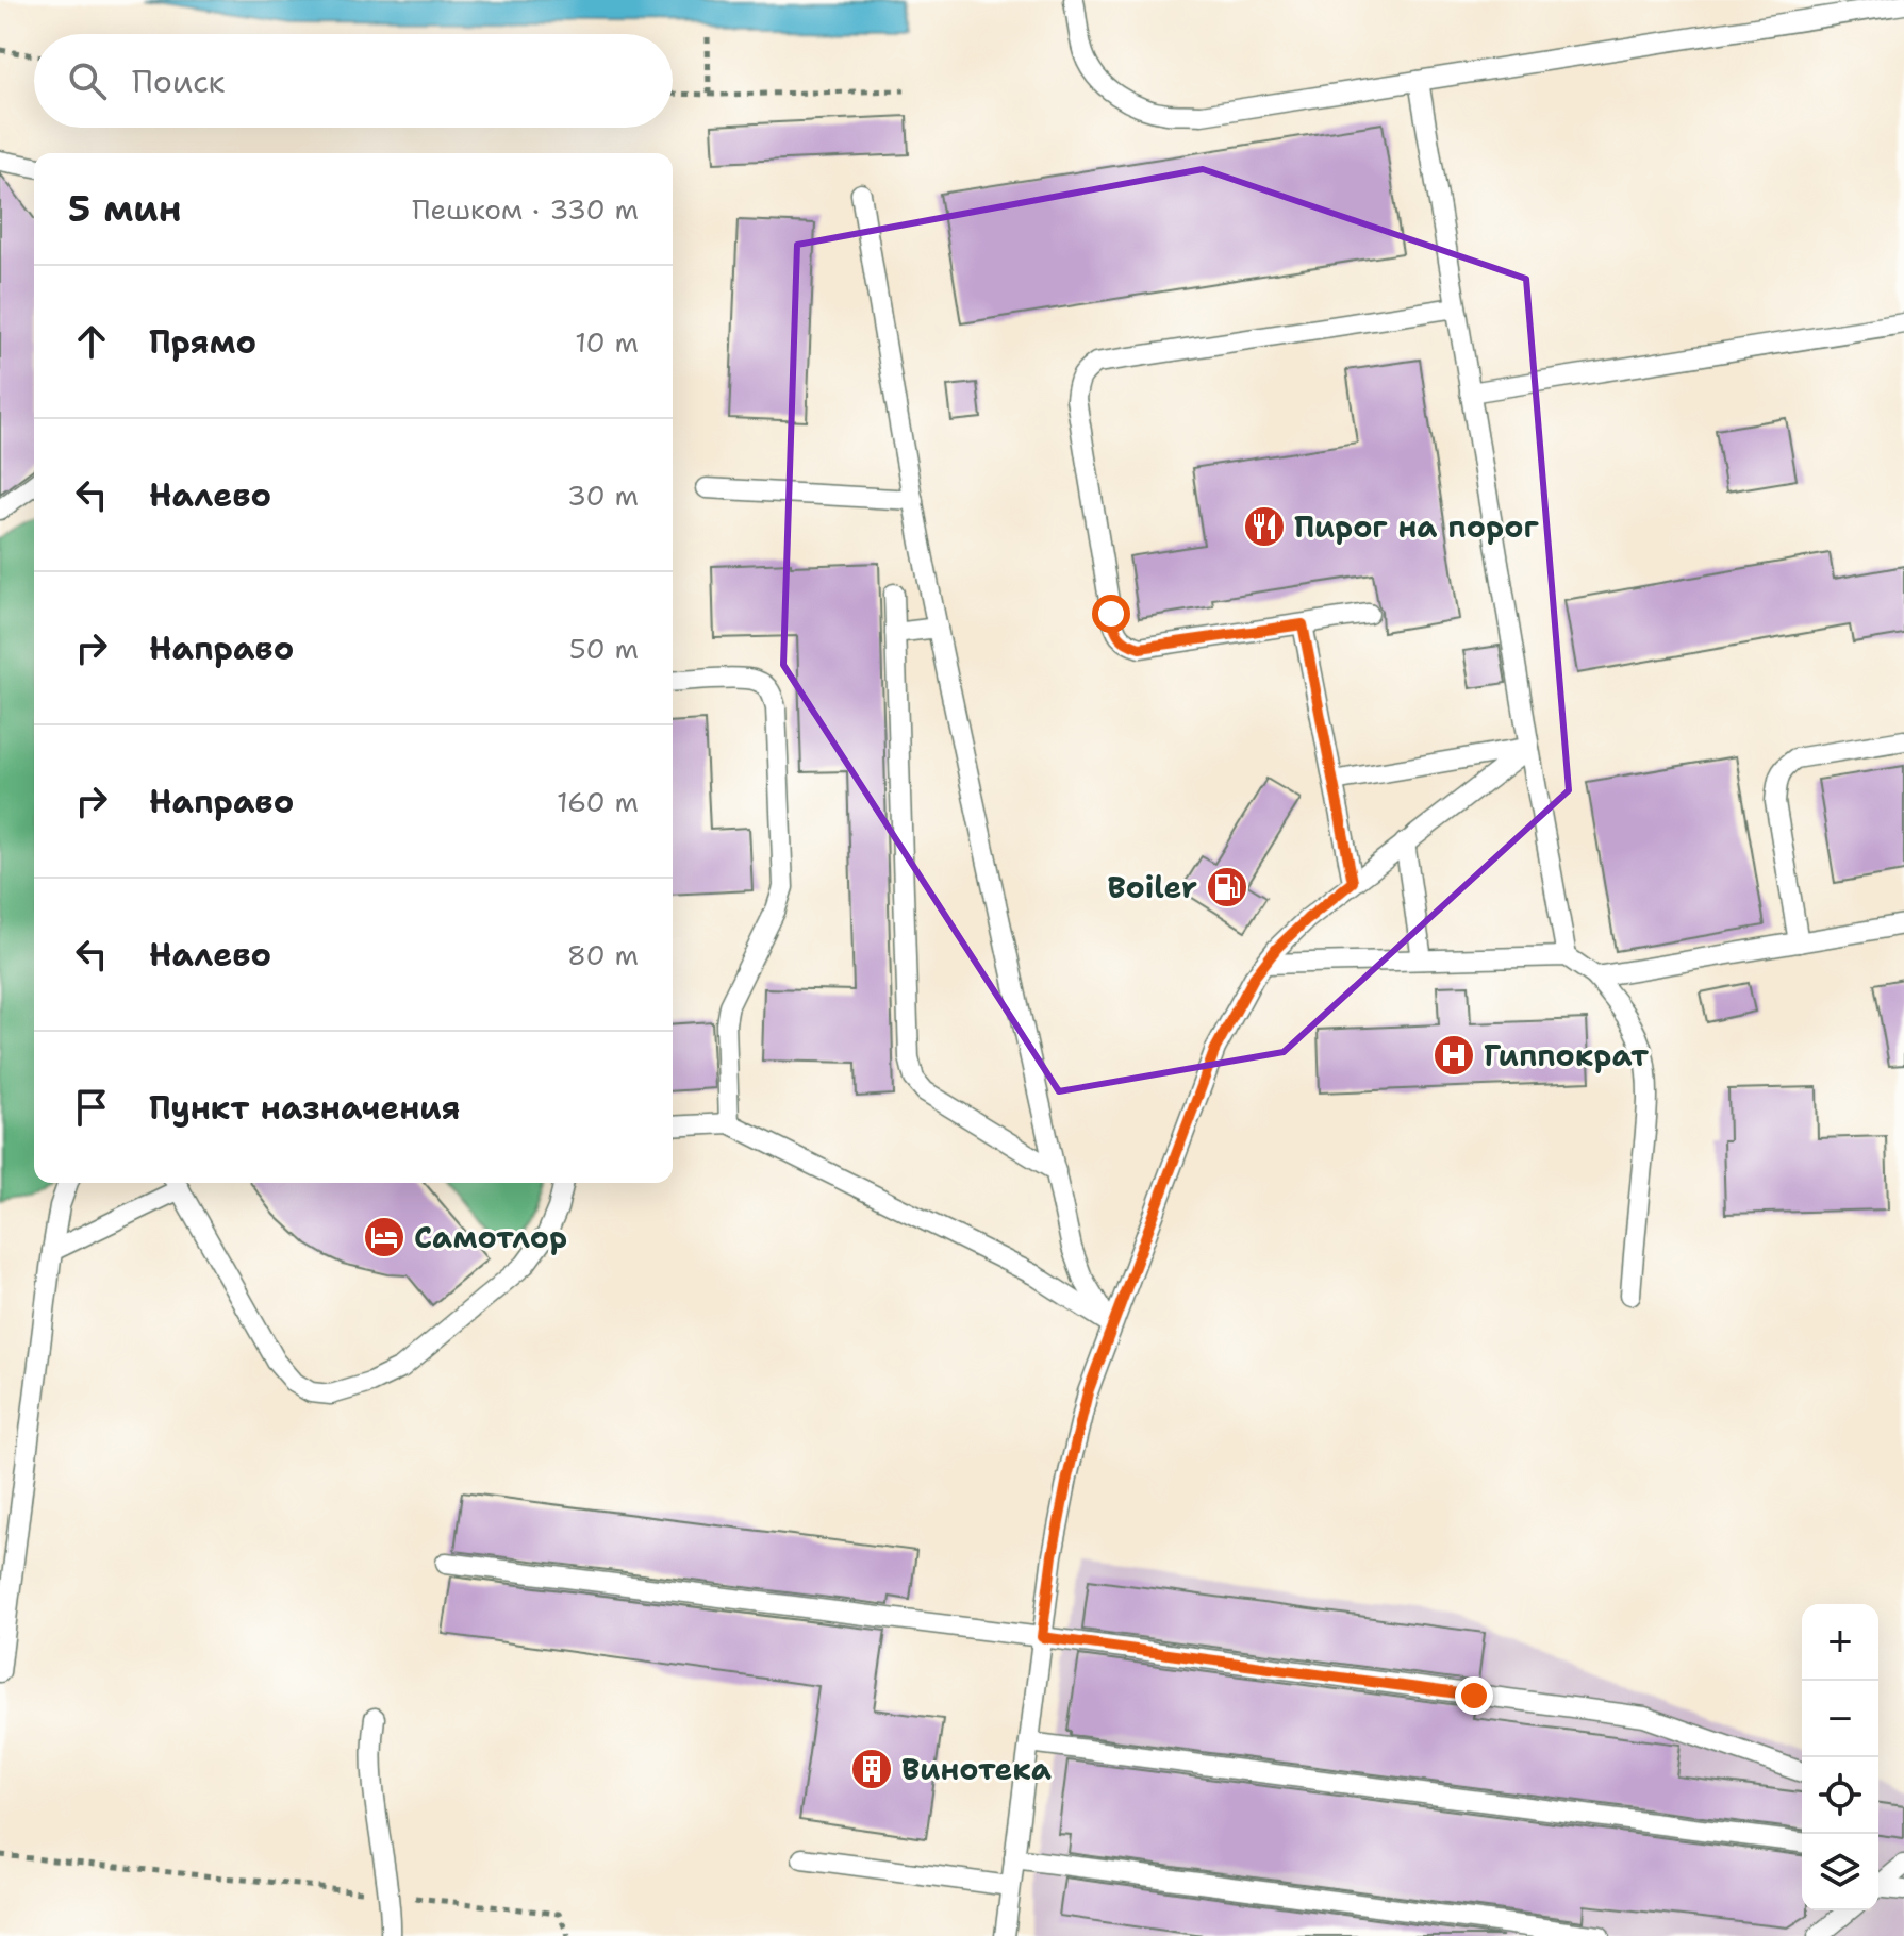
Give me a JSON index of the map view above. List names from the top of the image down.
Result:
{
  "places": {
    "restaurant": ["Пирог на порог"],
    "fuel station": ["Boiler"],
    "hospital": ["Гиппократ"],
    "hotel": ["Самотлор"],
    "building": ["Винотека"]
  },
  "page": {
    "search": "Поиск",
    "heading": ["5 мин", "Пешком · 330 m"],
    "list": [
      ["Прямо", "10 m"],
      ["Налево", "30 m"],
      ["Направо", "50 m"],
      ["Направо", "160 m"],
      ["Налево", "80 m"],
      "Пункт назначения"
    ],
    "map_buttons": ["+", "−"]
  }
}
